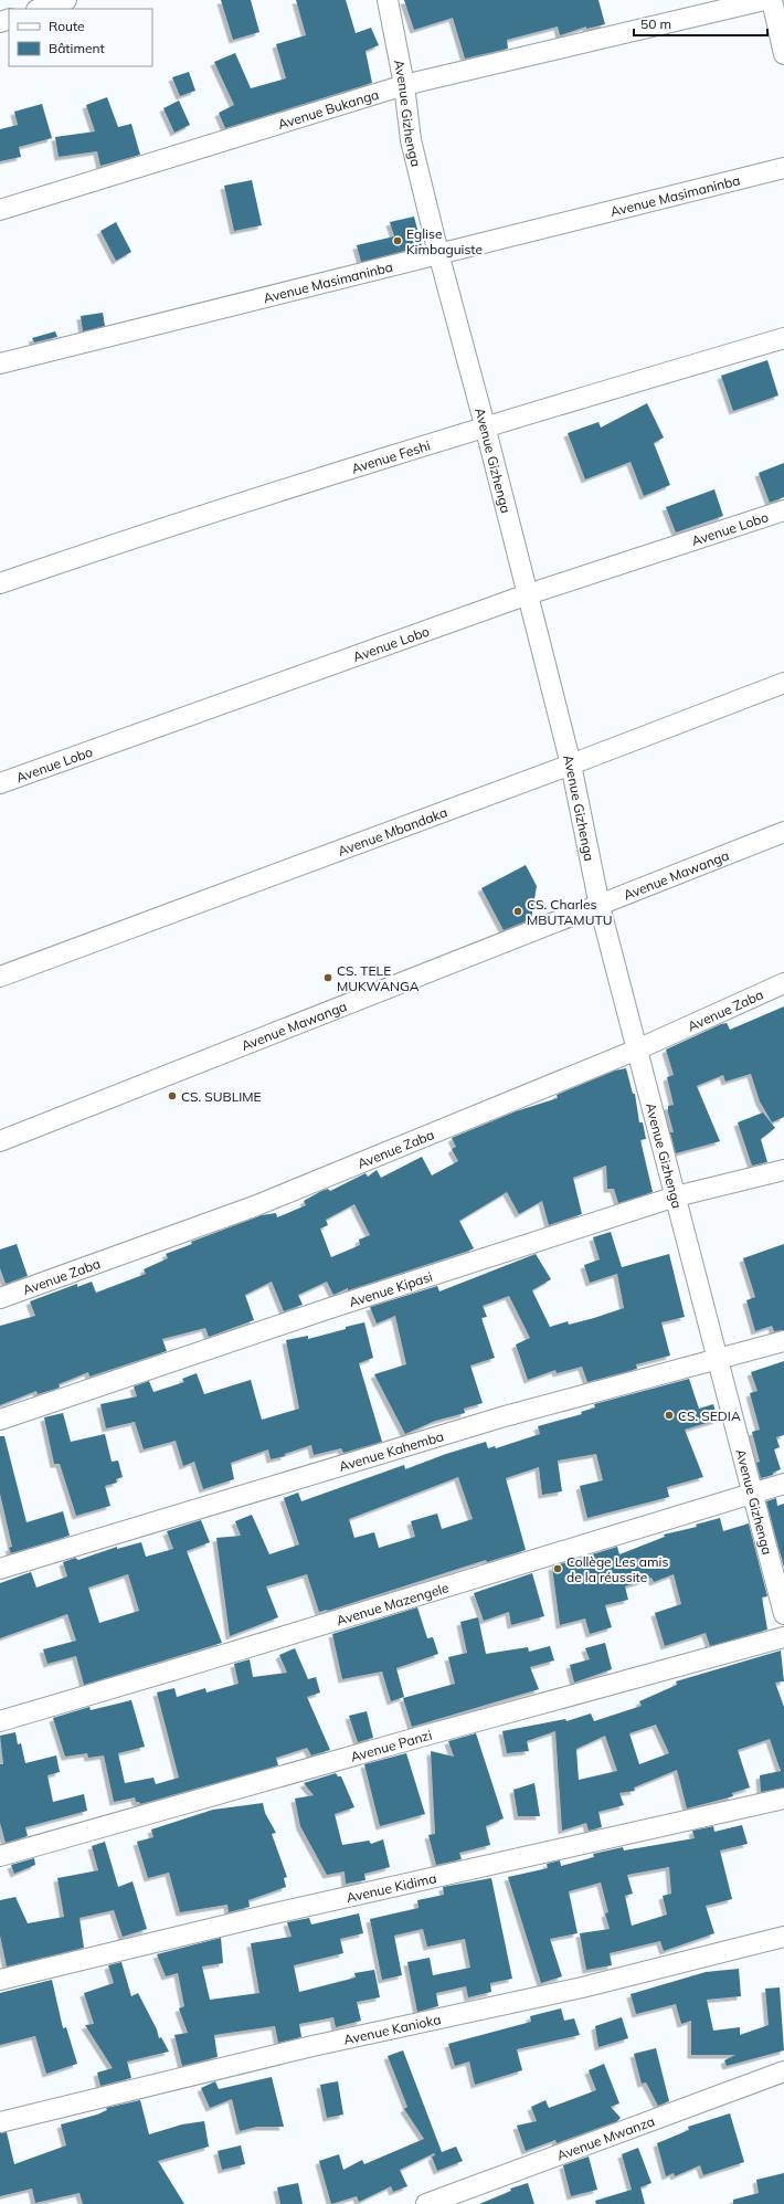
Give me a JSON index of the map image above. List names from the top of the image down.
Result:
{
  "streets": {
    "street": [
      "Avenue Bukanga",
      "Avenue Gizhenga",
      "Avenue Masimaninba",
      "Avenue Feshi",
      "Avenue Lobo",
      "Avenue Mbandaka",
      "Avenue Mawanga",
      "Avenue Zaba",
      "Avenue Kipasi",
      "Avenue Kahemba",
      "Avenue Mazengele",
      "Avenue Panzi",
      "Avenue Kidima",
      "Avenue Kanioka",
      "Avenue Mwanza"
    ]
  },
  "crossings": [
    ["Avenue Bukanga", "Avenue Gizhenga"],
    ["Avenue Gizhenga", "Avenue Masimaninba"],
    ["Avenue Gizhenga", "Avenue Feshi"],
    ["Avenue Gizhenga", "Avenue Lobo"],
    ["Avenue Gizhenga", "Avenue Mbandaka"],
    ["Avenue Gizhenga", "Avenue Mawanga"],
    ["Avenue Gizhenga", "Avenue Zaba"],
    ["Avenue Gizhenga", "Avenue Kipasi"],
    ["Avenue Gizhenga", "Avenue Kahemba"],
    ["Avenue Gizhenga", "Avenue Mazengele"]
  ],
  "places": [
    "Eglise Kimbaguiste",
    "CS. Charles MBUTAMUTU",
    "CS. TELE MUKWANGA",
    "CS. SUBLIME",
    "CS. SEDIA",
    "Collège Les amis de la réussite"
  ],
  "legend": ["Route", "Bâtiment"],
  "scale_bar": "50 m"
}
